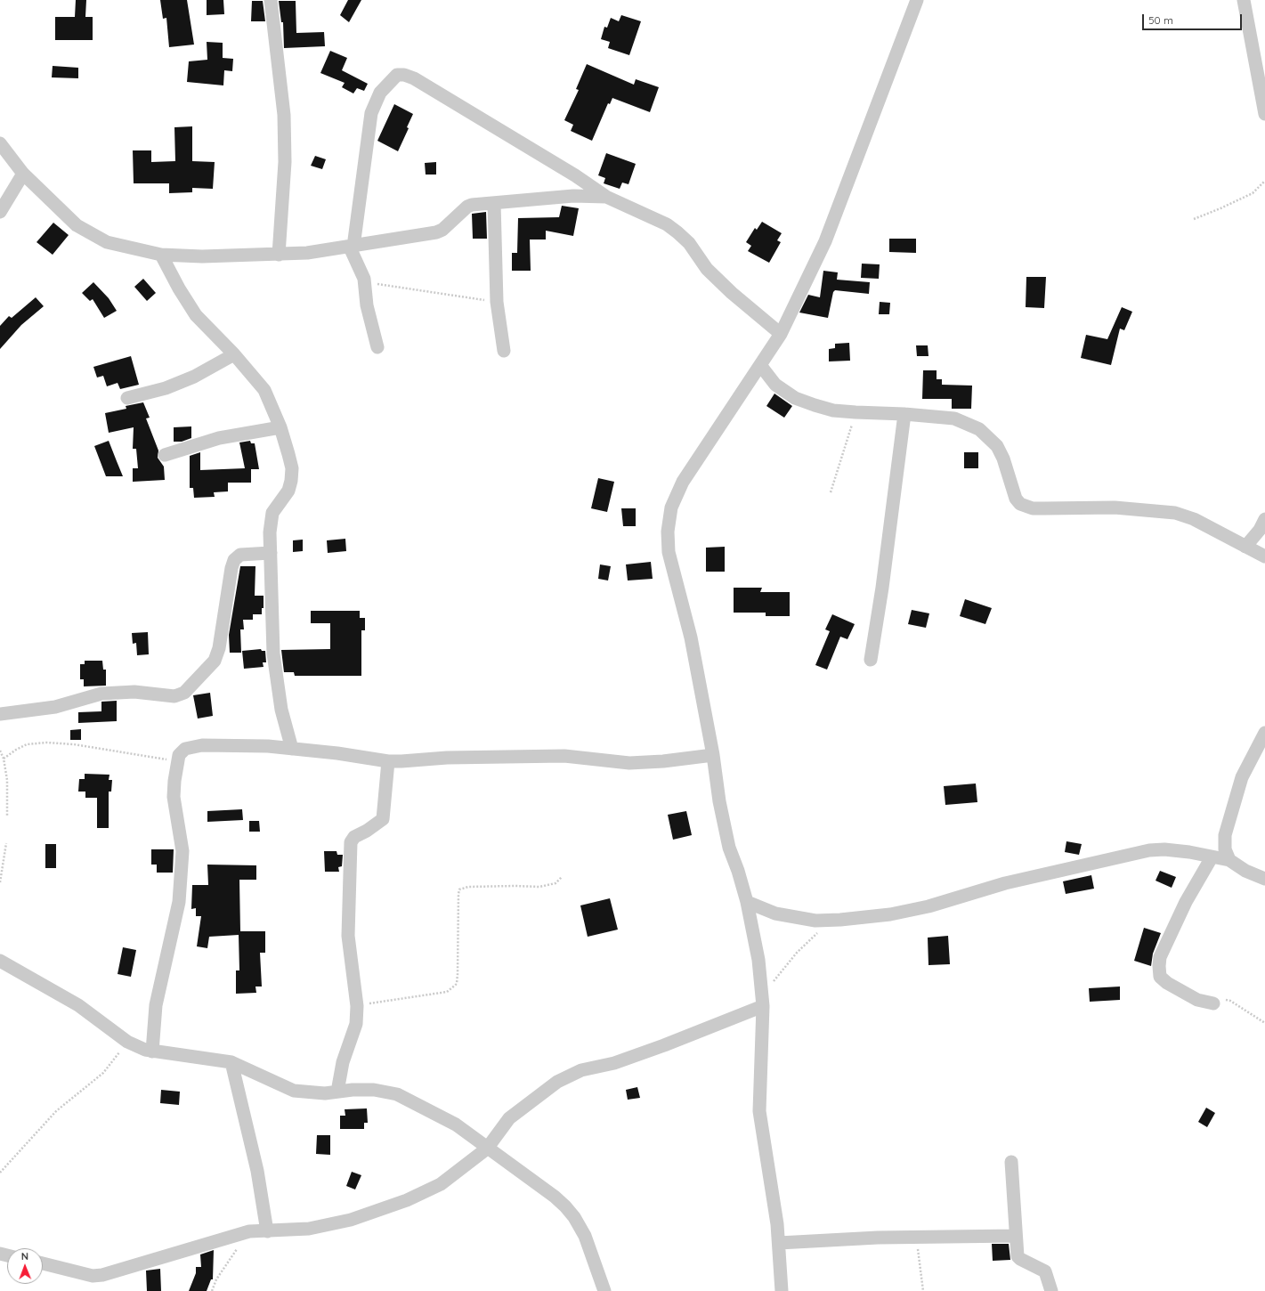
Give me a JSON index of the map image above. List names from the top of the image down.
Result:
{
  "scale_bar": "50 m",
  "north": "top"
}
